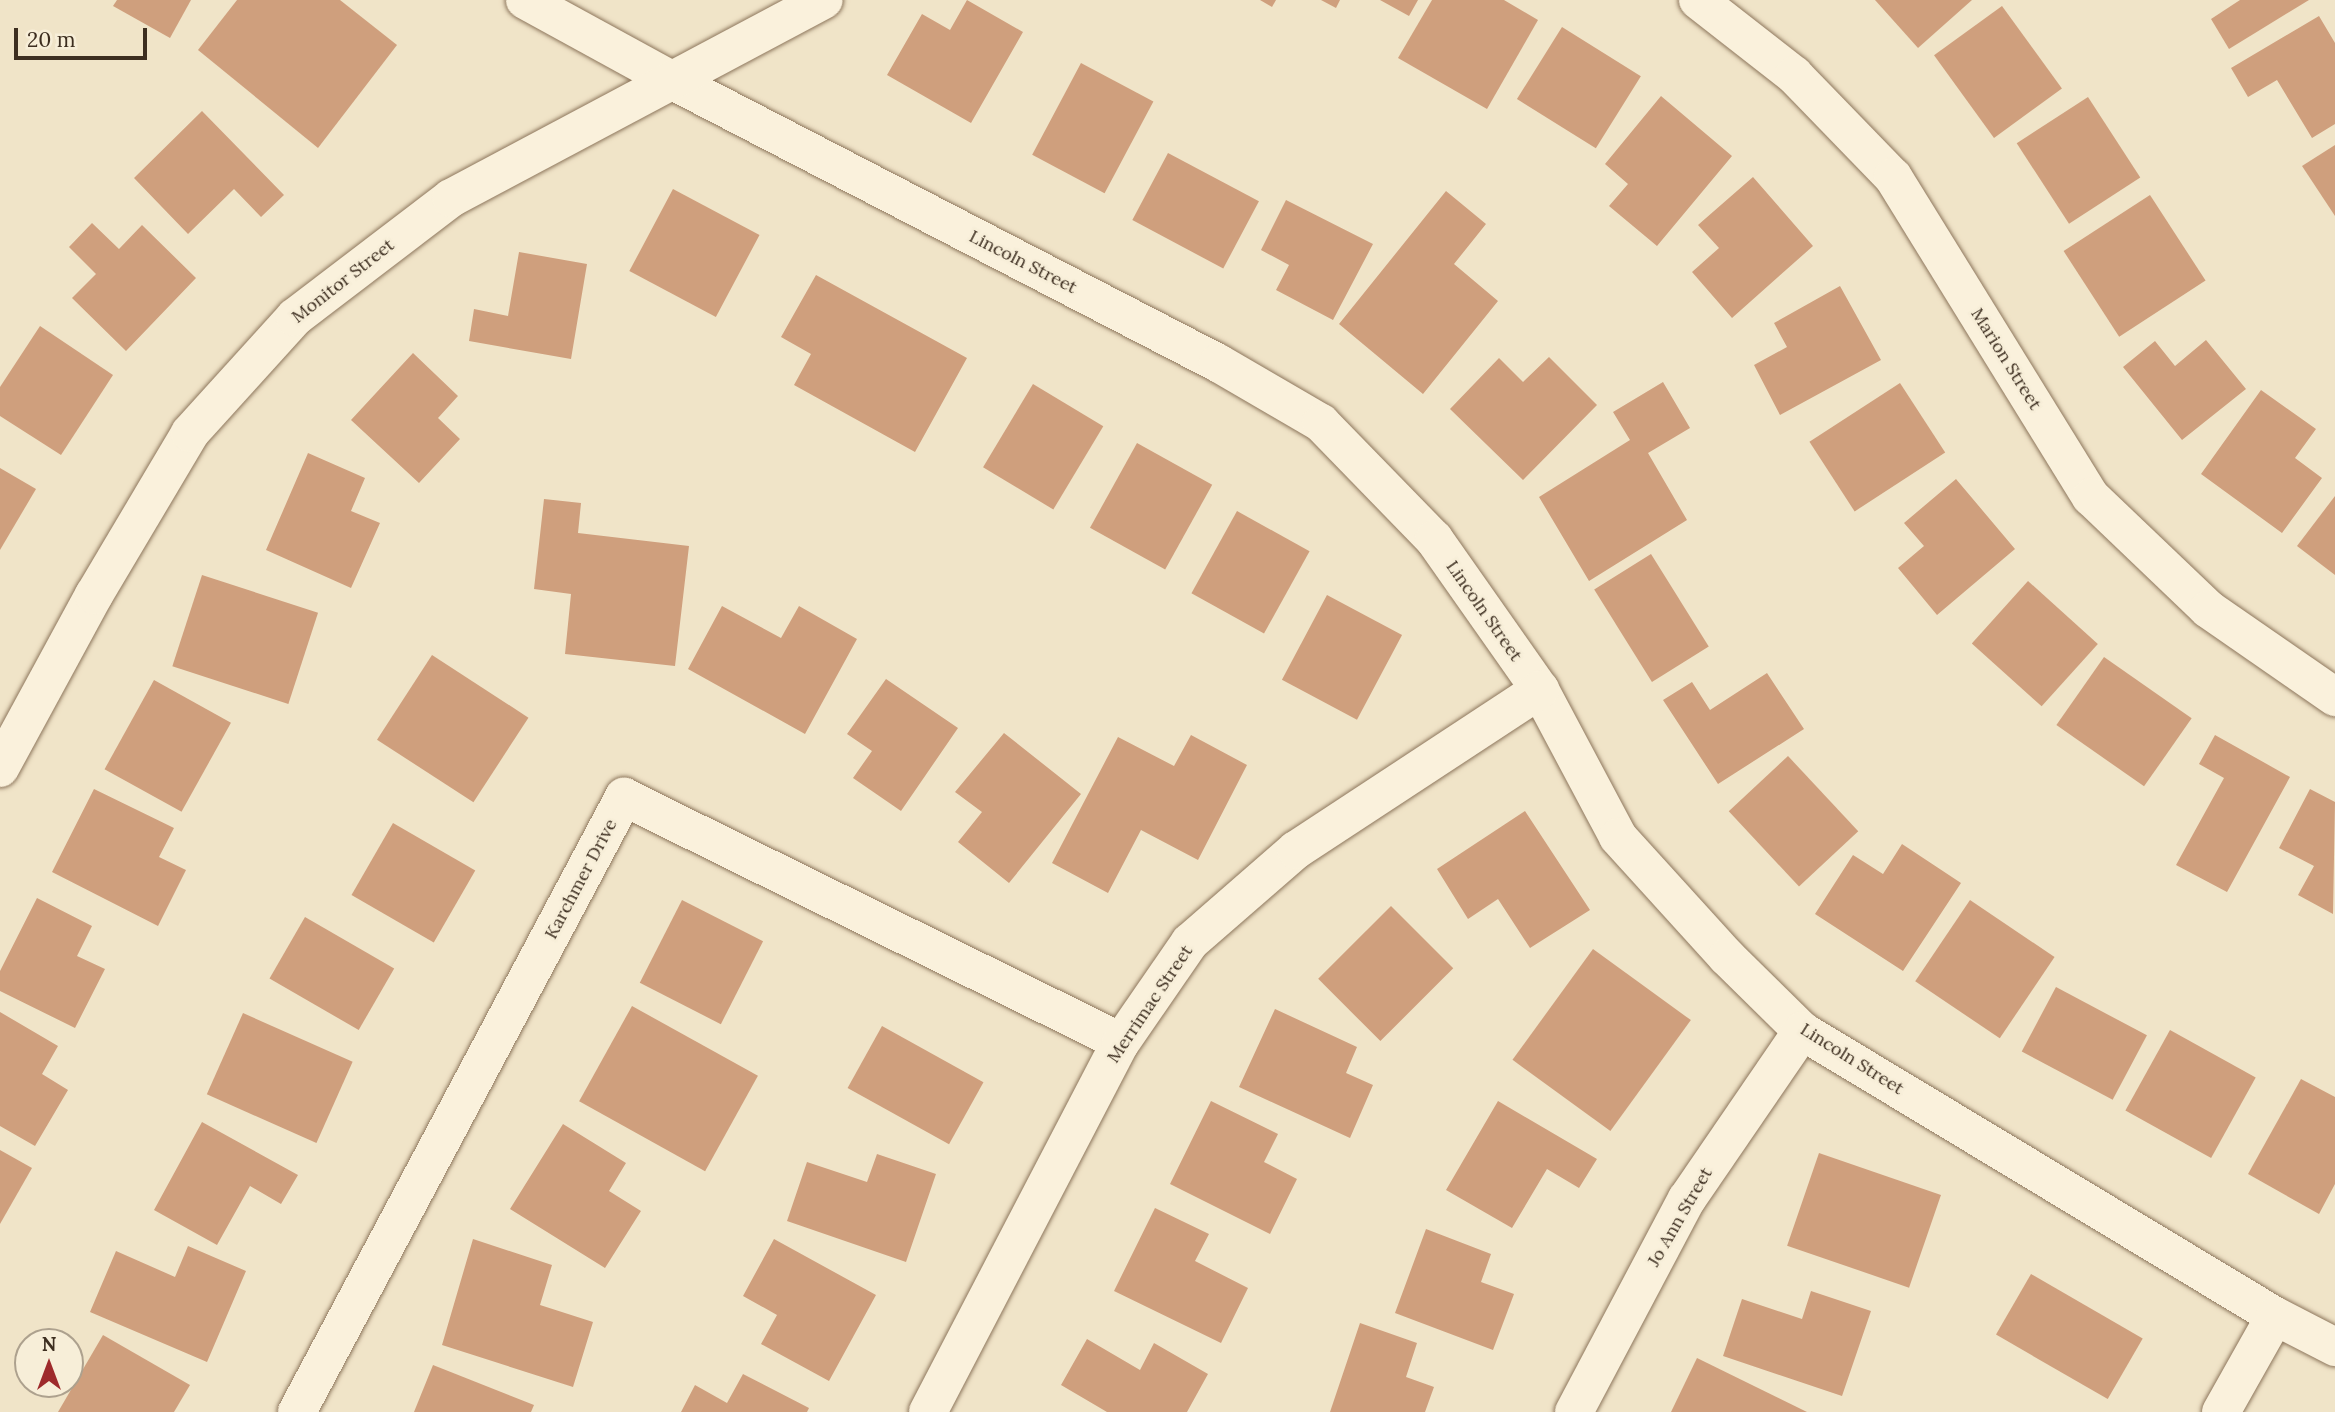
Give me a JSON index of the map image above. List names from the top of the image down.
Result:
{
  "streets": {
    "street": [
      "Lincoln Street",
      "Monitor Street",
      "Marion Street",
      "Karchmer Drive",
      "Merrimac Street",
      "Jo Ann Street"
    ]
  },
  "crossings": [
    ["Lincoln Street", "Monitor Street"],
    ["Lincoln Street", "Merrimac Street"],
    ["Lincoln Street", "Jo Ann Street"],
    ["Karchmer Drive", "Merrimac Street"]
  ],
  "scale_bar": "20 m",
  "north": "top"
}
